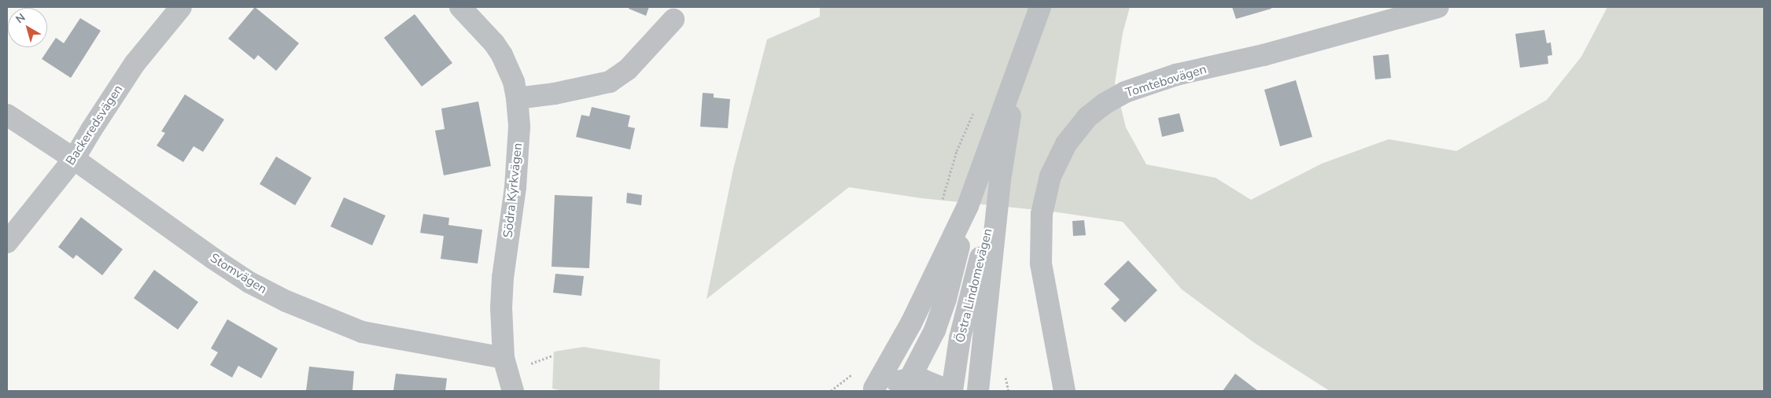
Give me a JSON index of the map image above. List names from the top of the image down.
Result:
{
  "streets": {
    "street": [
      "Tomtebovägen",
      "Backeredsvägen",
      "Södra Kyrkvägen",
      "Stomvägen",
      "Östra Lindomevägen"
    ]
  },
  "crossings": [
    ["Backeredsvägen", "Stomvägen"],
    ["Södra Kyrkvägen", "Stomvägen"]
  ],
  "north": "top left"
}
